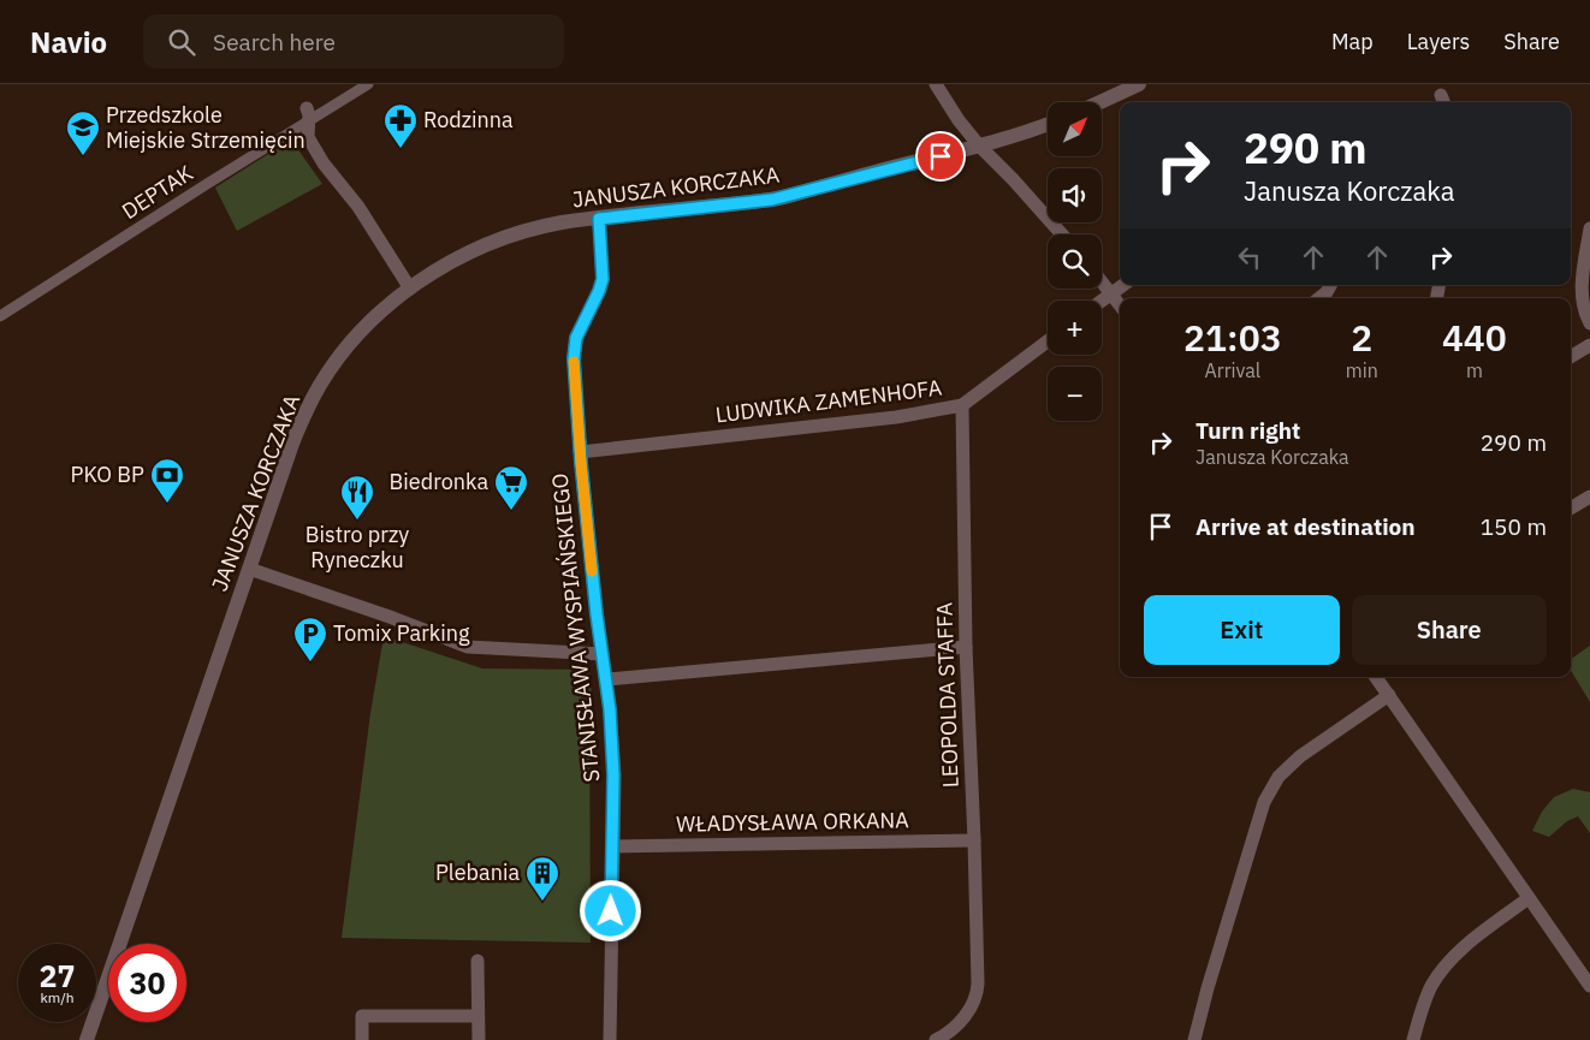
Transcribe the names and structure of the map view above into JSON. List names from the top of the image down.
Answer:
{
  "streets": {
    "street": [
      "JANUSZA KORCZAKA",
      "DEPTAK",
      "LUDWIKA ZAMENHOFA",
      "STANISŁAWA WYSPIAŃSKIEGO",
      "LEOPOLDA STAFFA",
      "WŁADYSŁAWA ORKANA"
    ]
  },
  "crossings": [
    ["JANUSZA KORCZAKA", "STANISŁAWA WYSPIAŃSKIEGO"],
    ["LUDWIKA ZAMENHOFA", "STANISŁAWA WYSPIAŃSKIEGO"],
    ["LUDWIKA ZAMENHOFA", "LEOPOLDA STAFFA"],
    ["STANISŁAWA WYSPIAŃSKIEGO", "WŁADYSŁAWA ORKANA"],
    ["LEOPOLDA STAFFA", "WŁADYSŁAWA ORKANA"]
  ],
  "places": {
    "pharmacy": ["Rodzinna"],
    "school or university": ["Przedszkole Miejskie Strzemięcin"],
    "bank": ["PKO BP"],
    "supermarket": ["Biedronka"],
    "restaurant": ["Bistro przy Ryneczku"],
    "parking": ["Tomix Parking"],
    "building": ["Plebania"]
  },
  "north": "top right",
  "page": {
    "header": "Navio",
    "search": "Search here",
    "nav": ["Map", "Layers", "Share"],
    "map_buttons": ["+", "−"],
    "turn": ["290 m", "Janusza Korczaka"],
    "eta": [
      "21:03",
      "Arrival",
      "2",
      "min",
      "440",
      "m"
    ],
    "list": [
      {
        "name": "Turn right",
        "note": "Janusza Korczaka",
        "value": "290 m"
      },
      {
        "name": "Arrive at destination",
        "value": "150 m"
      }
    ],
    "buttons": ["Exit", "Share"],
    "speed": "27 km/h",
    "limit": "30"
  }
}
